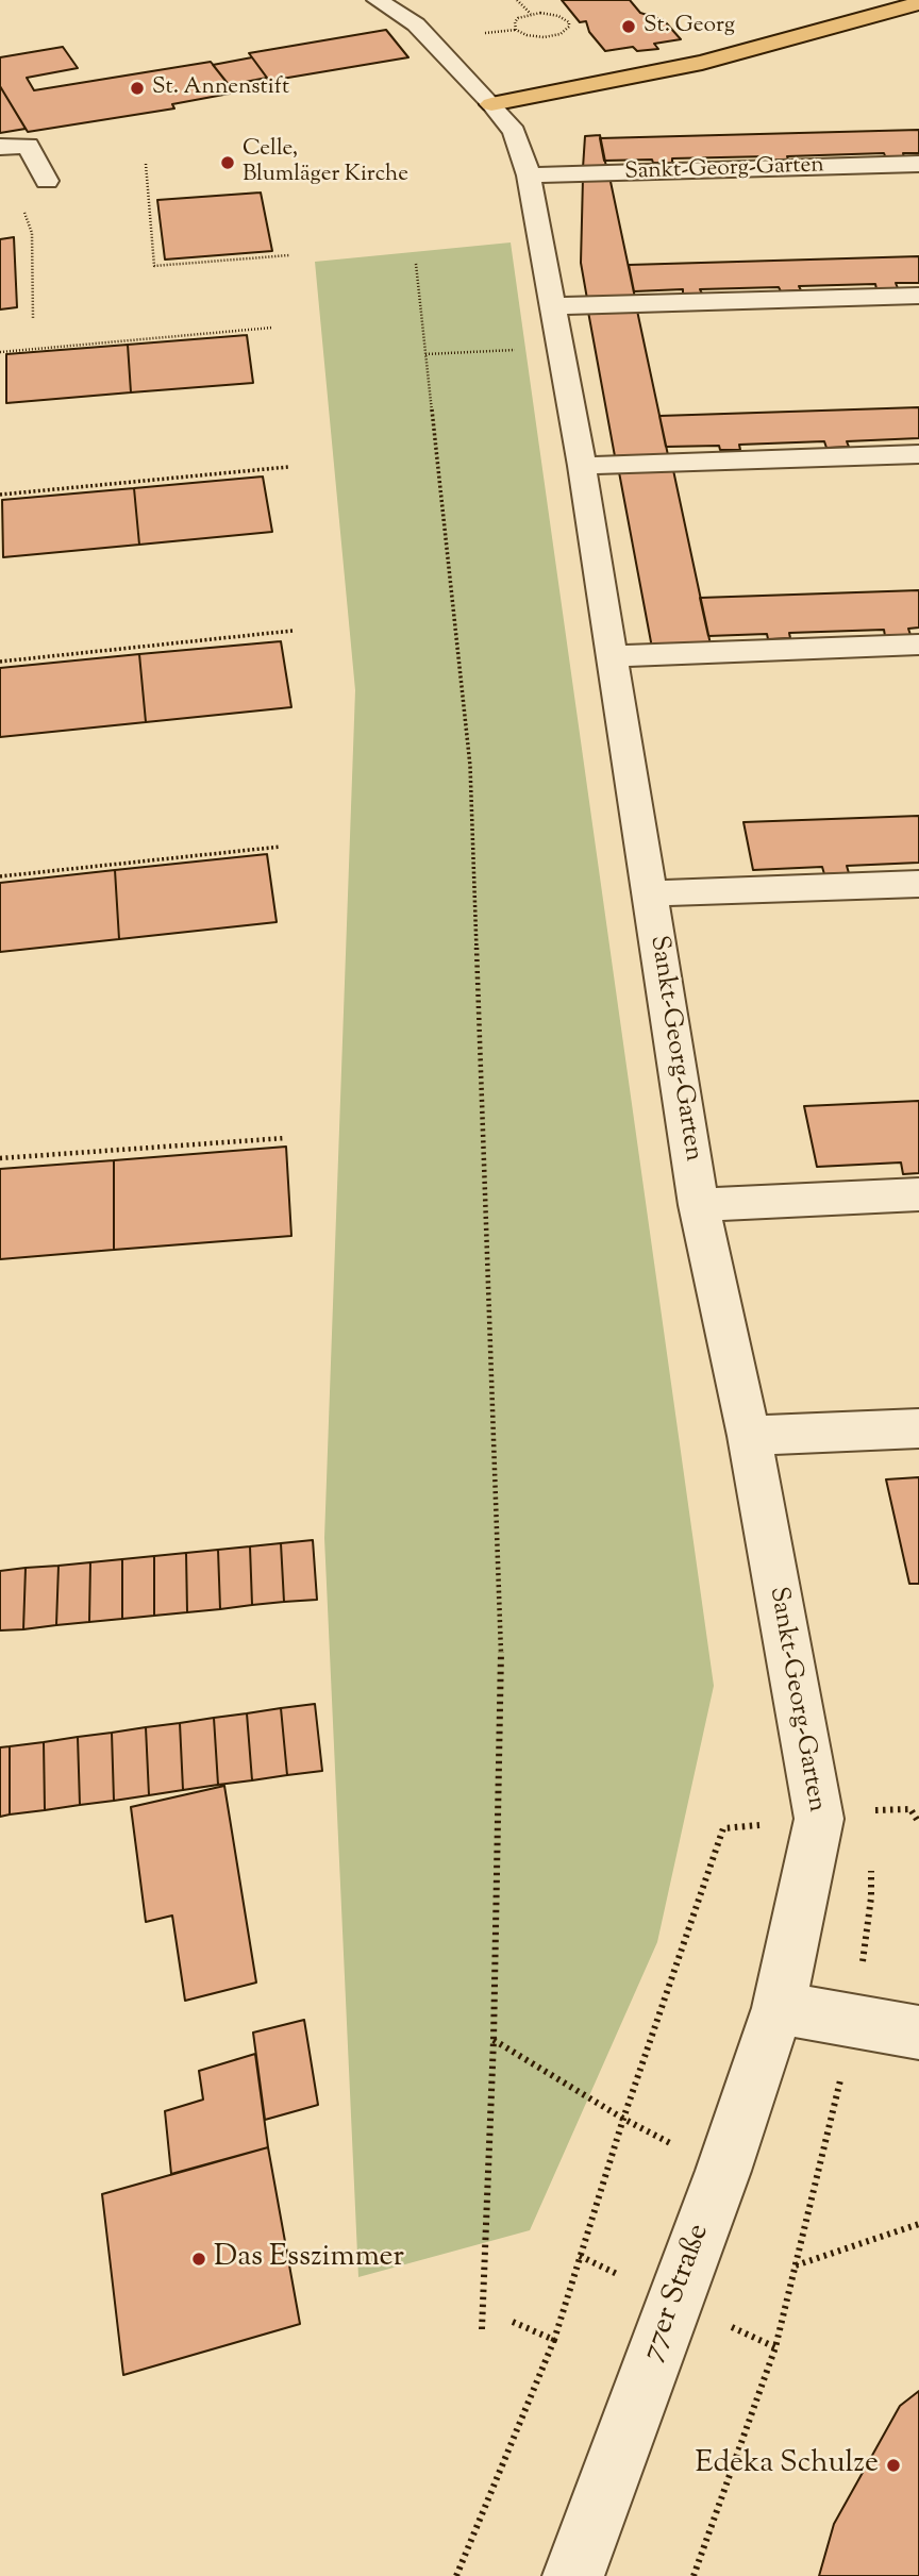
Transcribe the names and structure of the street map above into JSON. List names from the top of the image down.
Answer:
{
  "streets": {
    "street": ["Sankt-Georg-Garten", "77er Straße"]
  },
  "crossings": [
    ["Sankt-Georg-Garten", "77er Straße"]
  ],
  "places": [
    "St. Georg",
    "St. Annenstift",
    "Celle, Blumläger Kirche",
    "Das Esszimmer",
    "Edeka Schulze"
  ]
}
